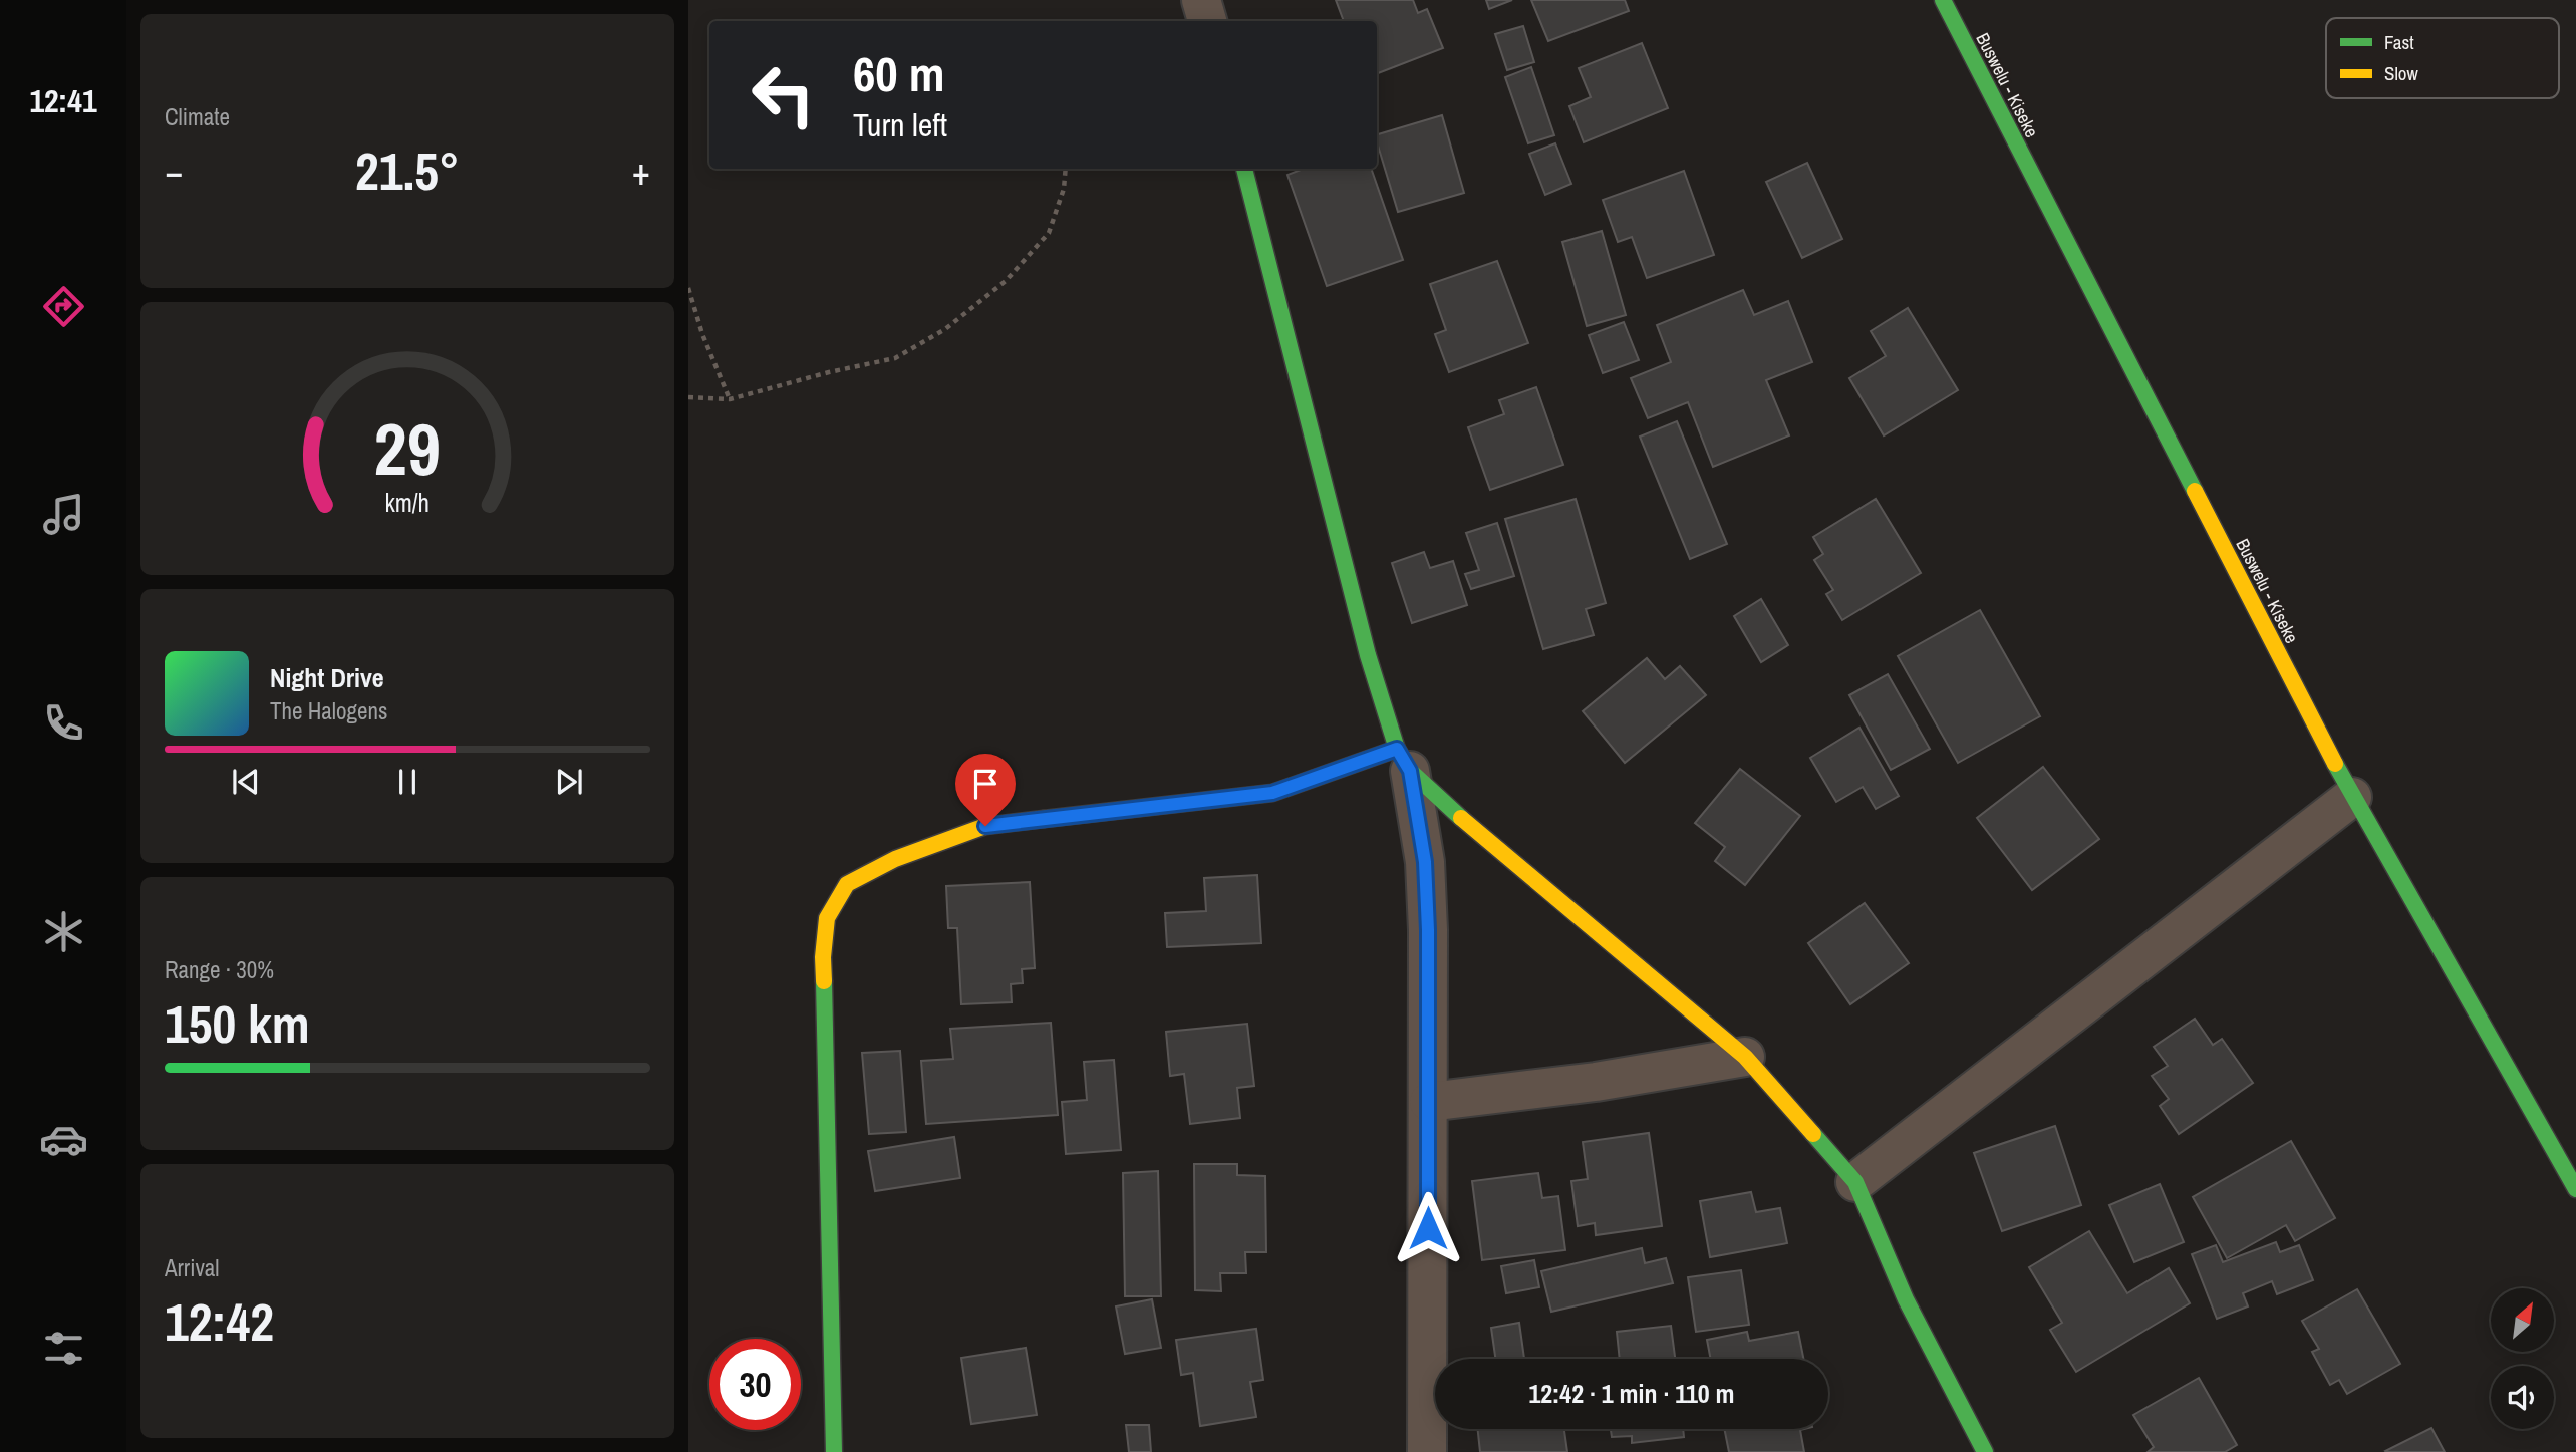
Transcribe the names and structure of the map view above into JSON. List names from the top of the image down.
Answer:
{
  "streets": {
    "street": ["Buswelu - Kiseke"]
  },
  "legend": ["Fast", "Slow"],
  "north": "top right",
  "page": {
    "tabs": "12:41",
    "tile": [
      "Climate",
      ["Range · 30%", "150 km"],
      ["Arrival", "12:42"]
    ],
    "turn": ["60 m", "Turn left"],
    "heat": ["−", "21.5°", "+"],
    "song": ["Night Drive", "The Halogens"],
    "limit": "30",
    "trip": "12:42 · 1 min · 110 m",
    "gauge": ["29", "km/h"]
  }
}
